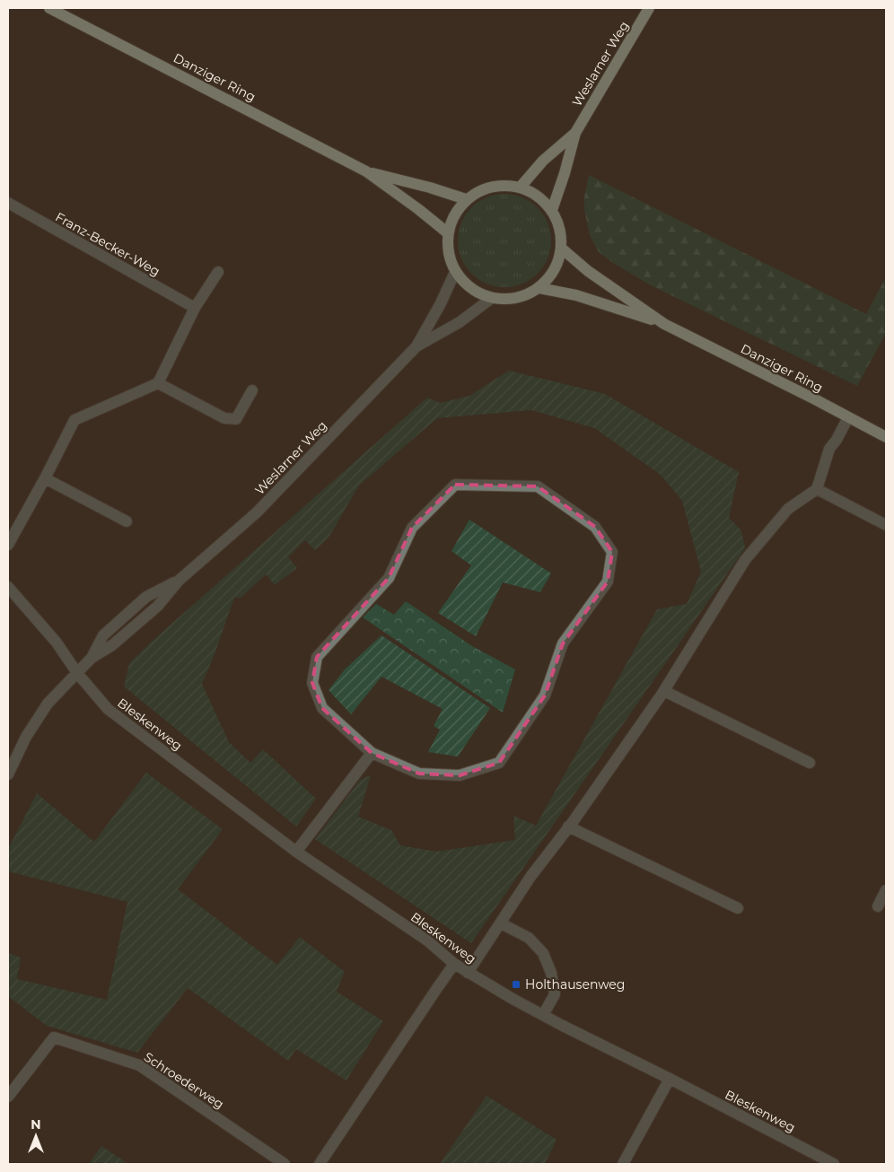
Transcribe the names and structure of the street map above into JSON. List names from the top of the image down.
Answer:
{
  "streets": {
    "main road": ["Weslarner Weg", "Danziger Ring"],
    "street": ["Franz-Becker-Weg", "Bleskenweg", "Schroederweg"]
  },
  "crossings": [
    ["Weslarner Weg", "Danziger Ring"],
    ["Weslarner Weg", "Bleskenweg"]
  ],
  "places": {
    "transit": ["Holthausenweg"]
  },
  "north": "top"
}
